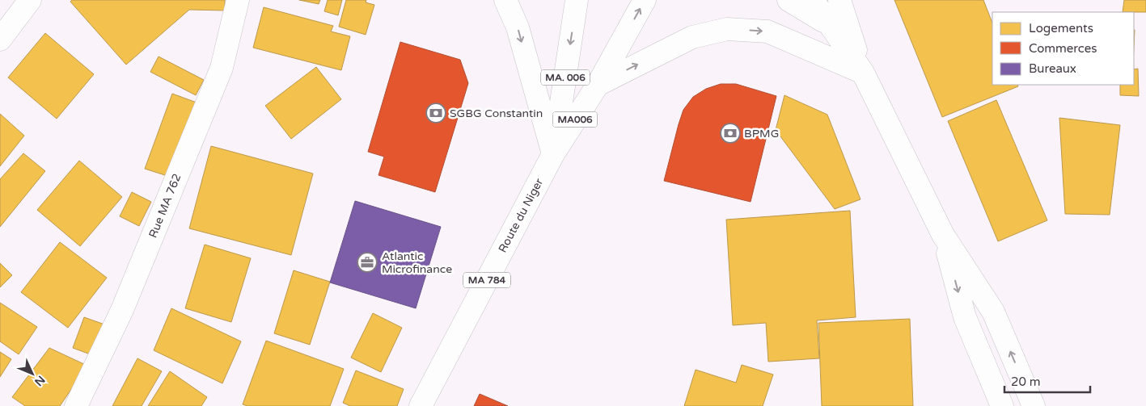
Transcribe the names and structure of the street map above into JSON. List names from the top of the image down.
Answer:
{
  "streets": {
    "main road": [
      "MA. 006",
      "MA006",
      "Rue MA 762",
      "Route du Niger",
      "MA 784"
    ]
  },
  "places": {
    "bank": ["SGBG Constantin", "BPMG"],
    "office": ["Atlantic Microfinance"]
  },
  "legend": ["Logements", "Commerces", "Bureaux"],
  "scale_bar": "20 m",
  "north": "bottom right"
}
